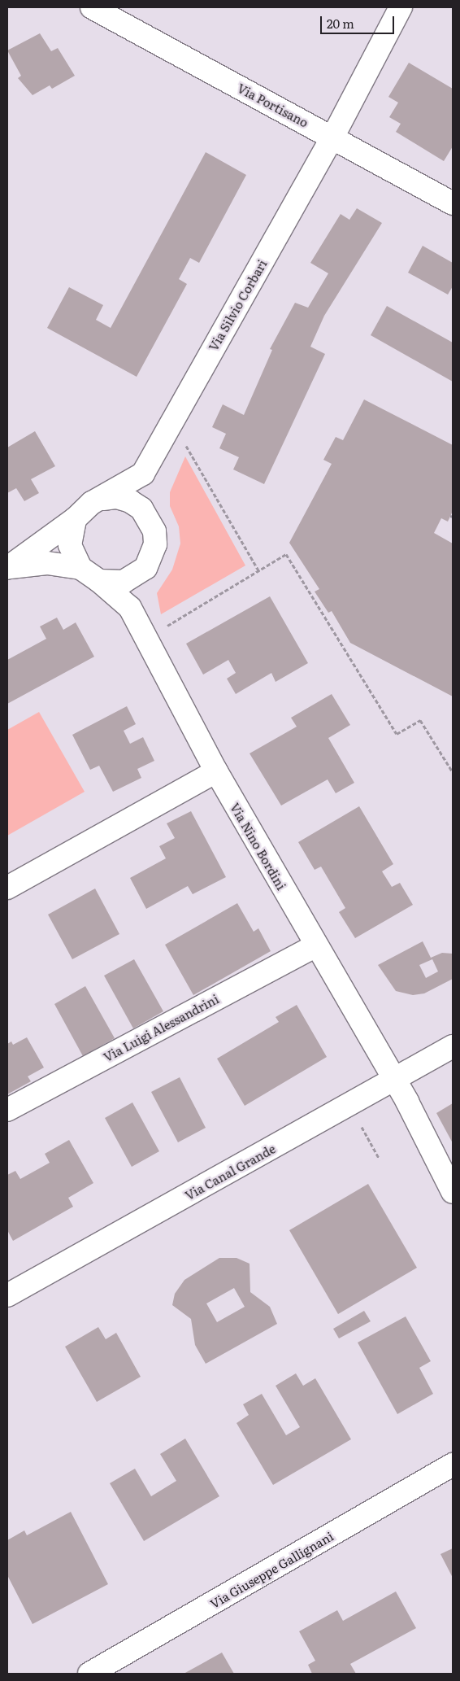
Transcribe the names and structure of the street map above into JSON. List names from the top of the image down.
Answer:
{
  "streets": {
    "street": [
      "Via Portisano",
      "Via Silvio Corbari",
      "Via Nino Bordini",
      "Via Luigi Alessandrini",
      "Via Canal Grande",
      "Via Giuseppe Gallignani"
    ]
  },
  "crossings": [
    ["Via Portisano", "Via Silvio Corbari"],
    ["Via Silvio Corbari", "Via Nino Bordini"],
    ["Via Nino Bordini", "Via Luigi Alessandrini"],
    ["Via Nino Bordini", "Via Canal Grande"]
  ],
  "scale_bar": "20 m"
}
